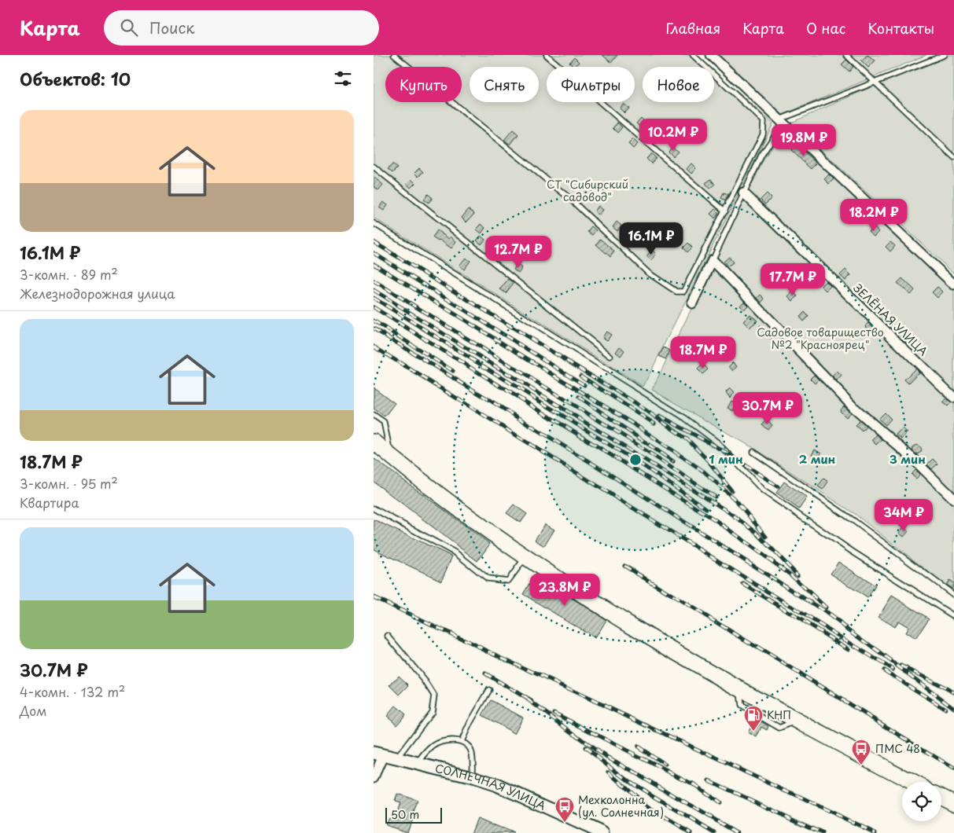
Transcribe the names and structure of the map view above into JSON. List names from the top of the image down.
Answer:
{
  "streets": {
    "street": ["ЗЕЛЁНАЯ УЛИЦА", "СОЛНЕЧНАЯ УЛИЦА"]
  },
  "parks": ["СТ \"Сибирский садовод\"", "Садовое товарищество №2 \"Красноярец\""],
  "places": {
    "fuel station": ["КНП"],
    "bus stop": ["ПМС 48", "Мехколонна (ул. Солнечная)"]
  },
  "scale_bar": "50 m",
  "page": {
    "header": "Карта",
    "search": "Поиск",
    "nav": [
      "Главная",
      "Карта",
      "О нас",
      "Контакты"
    ],
    "heading": "Объектов: 10",
    "chip": [
      "Купить",
      "Снять",
      "Фильтры",
      "Новое"
    ],
    "list": [
      {
        "name": "16.1M ₽",
        "note": "3-комн. · 89 m² · Железнодорожная улица"
      },
      {
        "name": "18.7M ₽",
        "note": "3-комн. · 95 m² · Квартира"
      },
      {
        "name": "30.7M ₽",
        "note": "4-комн. · 132 m² · Дом"
      }
    ],
    "price": [
      "10.2M ₽",
      "19.8M ₽",
      "18.2M ₽",
      "16.1M ₽",
      "12.7M ₽",
      "17.7M ₽",
      "18.7M ₽",
      "30.7M ₽",
      "34M ₽",
      "23.8M ₽"
    ],
    "scale": "50 m"
  },
  "rings": ["1 мин", "2 мин", "3 мин"]
}
